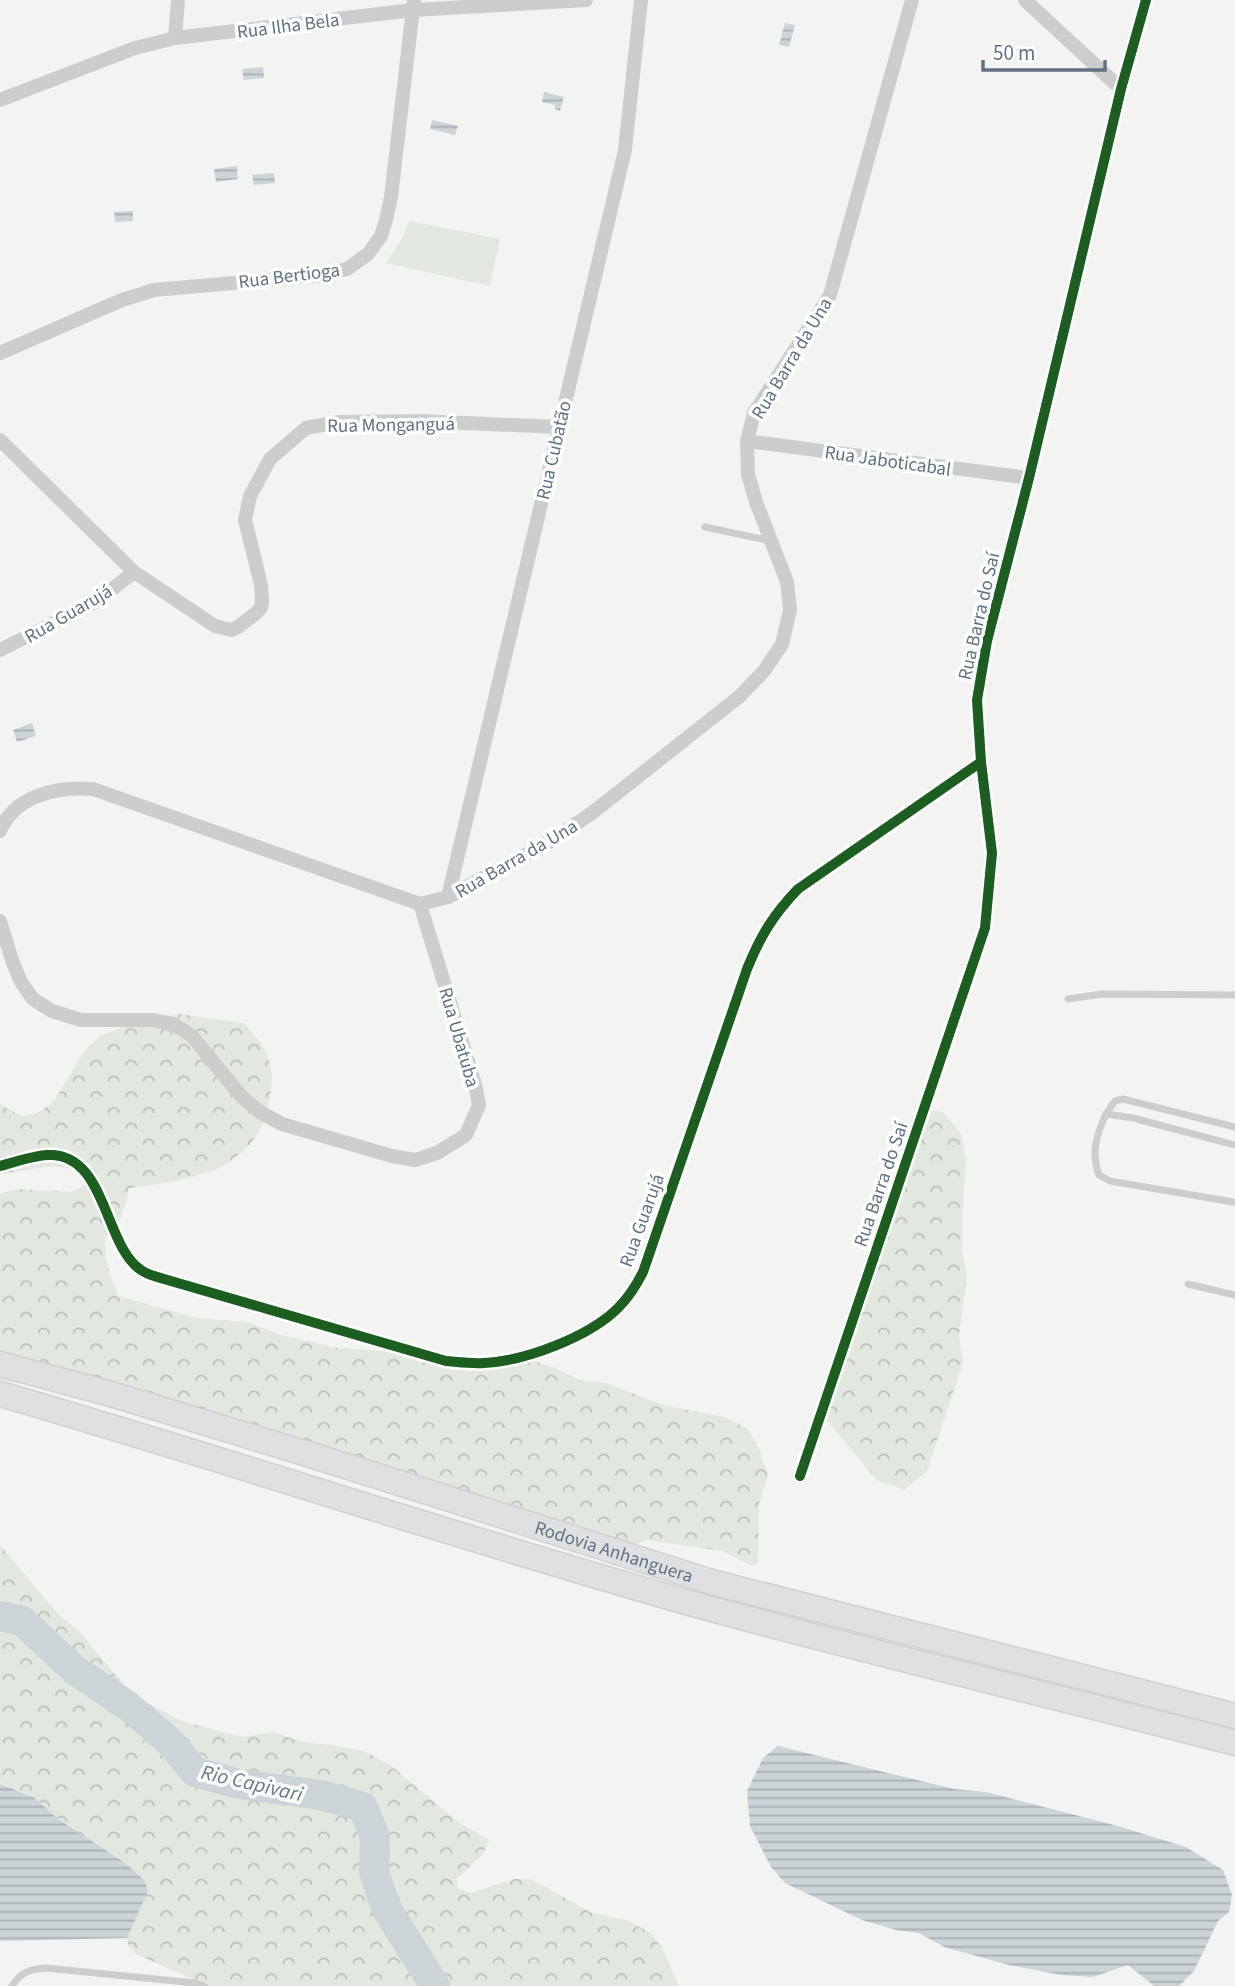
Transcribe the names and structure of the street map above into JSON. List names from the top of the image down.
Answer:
{
  "streets": {
    "highway": ["Rodovia Anhanguera"],
    "street": [
      "Rua Ilha Bela",
      "Rua Bertioga",
      "Rua Barra da Una",
      "Rua Monganguá",
      "Rua Cubatão",
      "Rua Jaboticabal",
      "Rua Guarujá",
      "Rua Barra do Saí",
      "Rua Ubatuba"
    ]
  },
  "crossings": [
    ["Rua Ilha Bela", "Rua Bertioga"],
    ["Rua Barra da Una", "Rua Cubatão"],
    ["Rua Barra da Una", "Rua Jaboticabal"],
    ["Rua Barra da Una", "Rua Ubatuba"],
    ["Rua Monganguá", "Rua Cubatão"],
    ["Rua Monganguá", "Rua Guarujá"],
    ["Rua Jaboticabal", "Rua Barra do Saí"],
    ["Rua Guarujá", "Rua Barra do Saí"]
  ],
  "water": ["Rio Capivari"],
  "scale_bar": "50 m"
}
